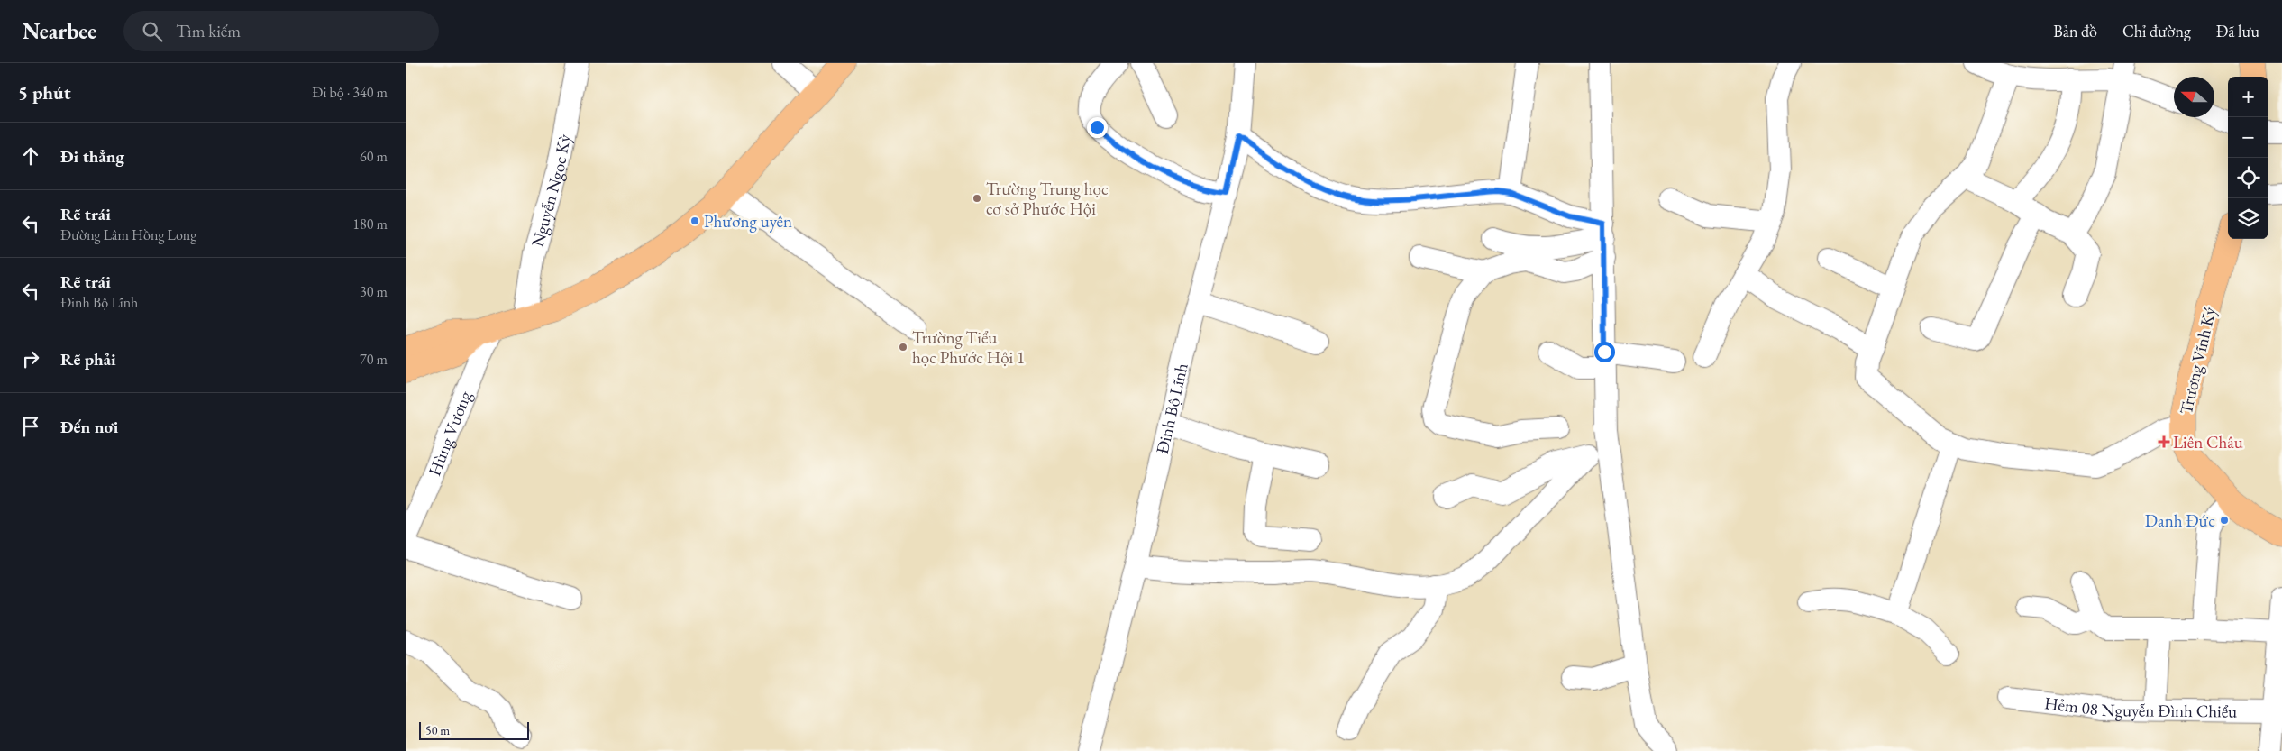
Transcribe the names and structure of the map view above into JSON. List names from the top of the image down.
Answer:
{
  "streets": {
    "main road": ["Trương Vĩnh Ký"],
    "street": [
      "Nguyễn Ngọc Kỳ",
      "Đinh Bộ Lĩnh",
      "Hùng Vương",
      "Hẻm 08 Nguyễn Đình Chiểu"
    ]
  },
  "places": {
    "other": [
      "Trường Trung học cơ sở Phước Hội",
      "Phương uyên",
      "Trường Tiểu học Phước Hội 1",
      "Danh Đức"
    ],
    "health": ["Liên Châu"]
  },
  "scale_bar": "50 m",
  "north": "left",
  "page": {
    "header": "Nearbee",
    "search": "Tìm kiếm",
    "nav": ["Bản đồ", "Chỉ đường", "Đã lưu"],
    "heading": ["5 phút", "Đi bộ · 340 m"],
    "map_buttons": ["+", "−"],
    "list": [
      ["Đi thẳng", "60 m"],
      ["Rẽ trái", "Đường Lâm Hồng Long", "180 m"],
      ["Rẽ trái", "Đinh Bộ Lĩnh", "30 m"],
      ["Rẽ phải", "70 m"],
      "Đến nơi"
    ],
    "scale": "50 m"
  }
}
